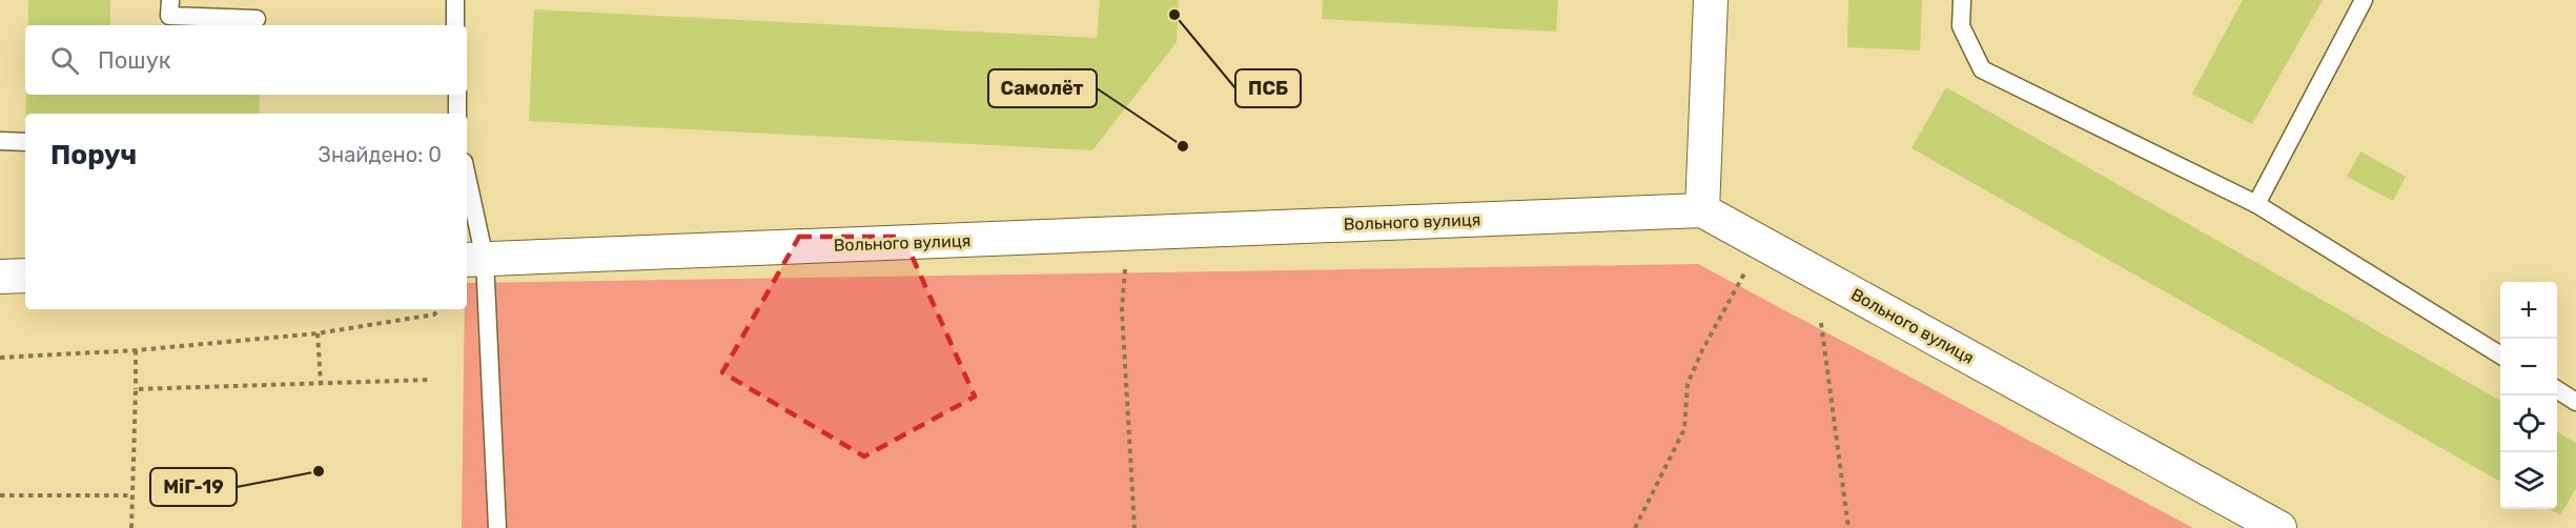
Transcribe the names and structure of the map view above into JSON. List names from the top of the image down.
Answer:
{
  "streets": {
    "street": ["Вольного вулиця"]
  },
  "places": ["ПСБ", "Самолёт", "МіГ-19"],
  "page": {
    "search": "Пошук",
    "heading": ["Поруч", "Знайдено: 0"],
    "map_buttons": ["+", "−"]
  }
}
